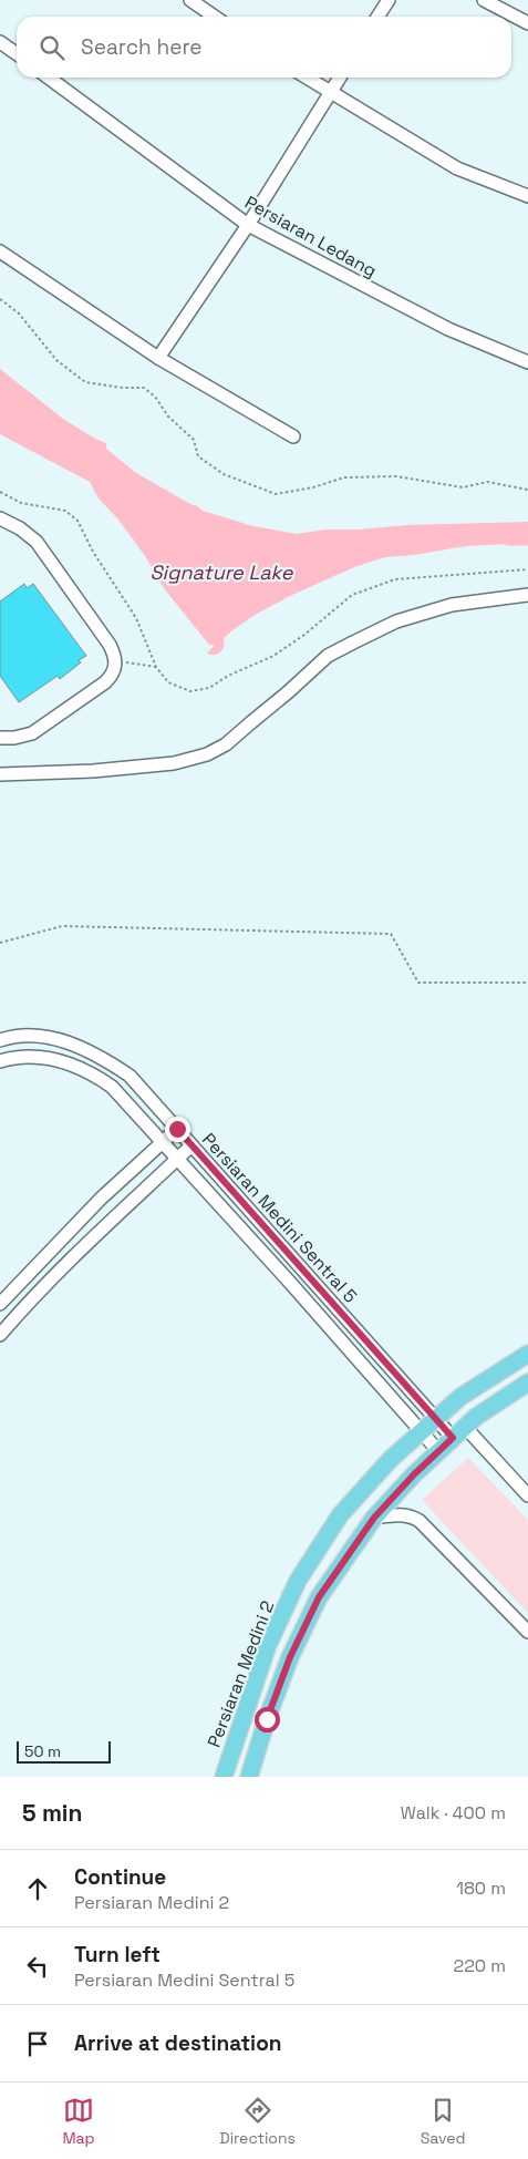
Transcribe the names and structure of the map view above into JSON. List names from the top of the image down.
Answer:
{
  "streets": {
    "main road": ["Persiaran Medini 2"],
    "street": ["Persiaran Ledang", "Persiaran Medini Sentral 5"]
  },
  "crossings": [
    ["Persiaran Medini Sentral 5", "Persiaran Medini 2"]
  ],
  "water": ["Signature Lake"],
  "scale_bar": "50 m",
  "page": {
    "search": "Search here",
    "scale": "50 m",
    "heading": ["5 min", "Walk · 400 m"],
    "list": [
      ["Continue", "Persiaran Medini 2", "180 m"],
      ["Turn left", "Persiaran Medini Sentral 5", "220 m"],
      "Arrive at destination"
    ],
    "nav": ["Map", "Directions", "Saved"]
  }
}
